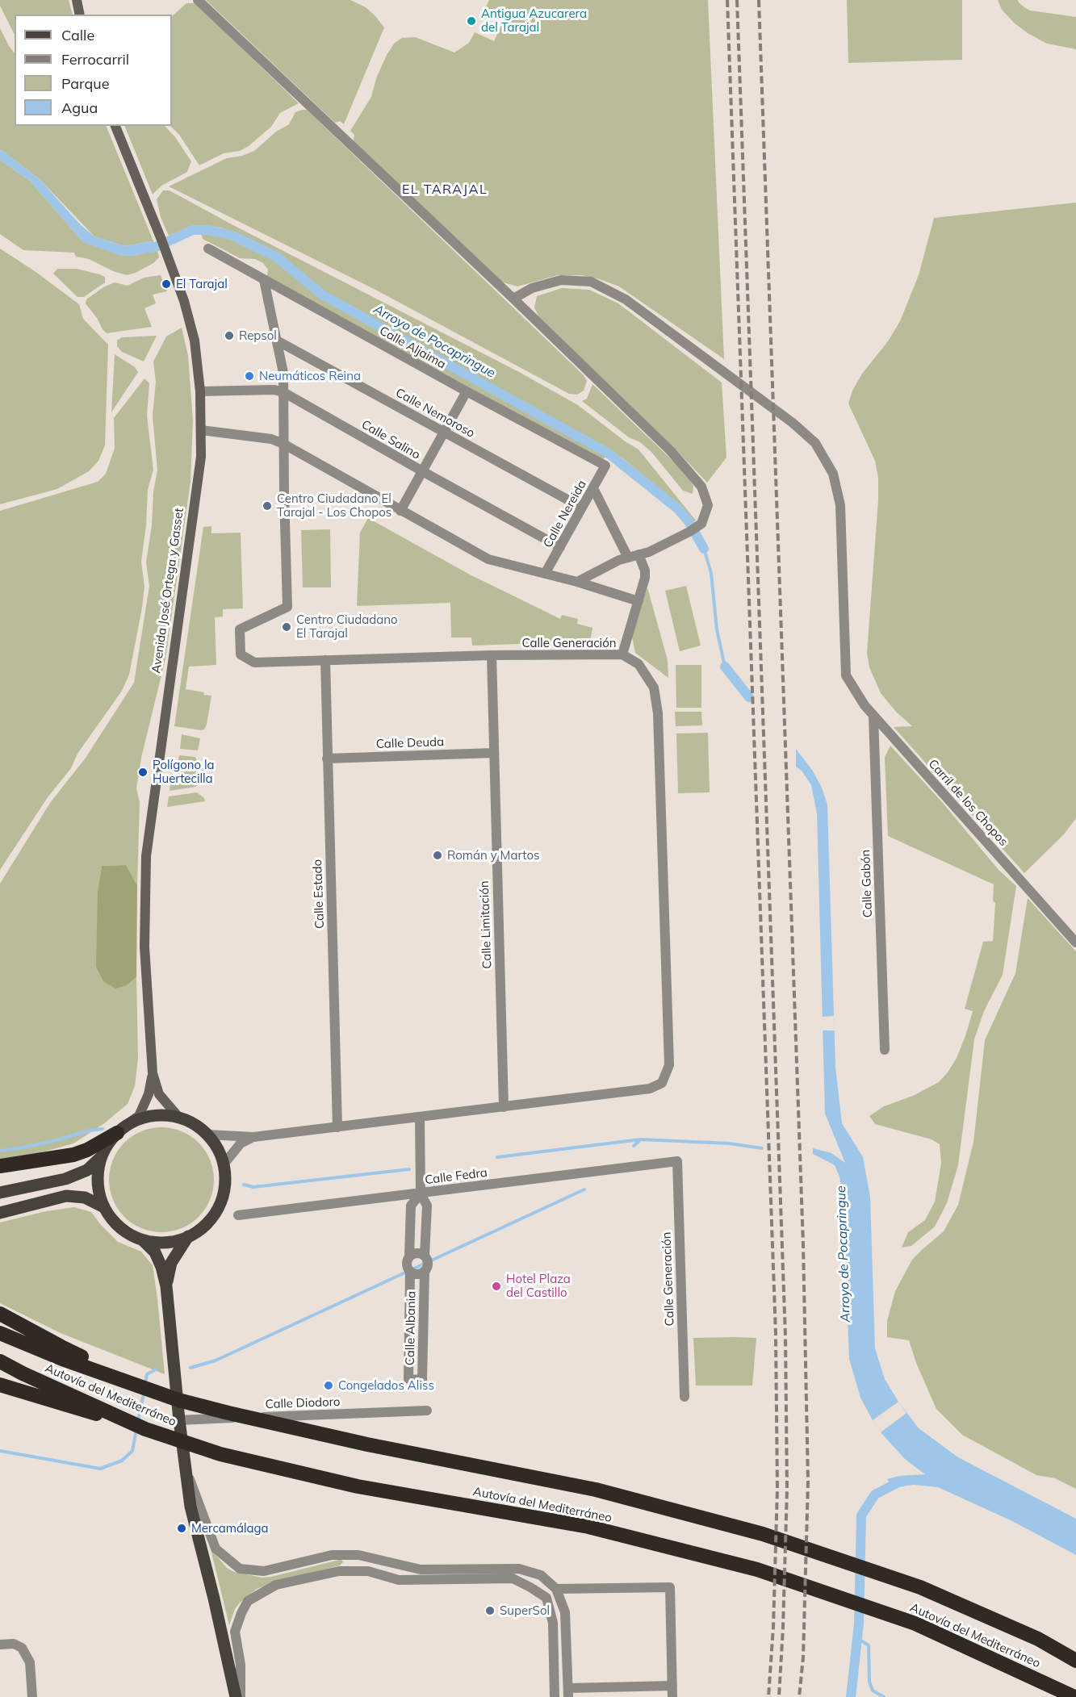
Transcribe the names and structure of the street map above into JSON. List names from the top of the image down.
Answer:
{
  "streets": {
    "highway": ["Autovía del Mediterráneo"],
    "main road": ["Avenida José Ortega y Gasset"],
    "street": [
      "Calle Aljaima",
      "Calle Nemoroso",
      "Calle Salino",
      "Calle Nereida",
      "Calle Generación",
      "Calle Deuda",
      "Carril de los Chopos",
      "Calle Gabón",
      "Calle Estado",
      "Calle Limitación",
      "Calle Fedra",
      "Calle Albania",
      "Calle Diodoro"
    ]
  },
  "crossings": [
    ["Calle Aljaima", "Calle Nereida"],
    ["Calle Nemoroso", "Calle Nereida"],
    ["Calle Salino", "Calle Nereida"],
    ["Calle Salino", "Avenida José Ortega y Gasset"],
    ["Calle Generación", "Calle Estado"],
    ["Calle Generación", "Calle Limitación"],
    ["Calle Generación", "Calle Fedra"],
    ["Calle Deuda", "Calle Estado"],
    ["Calle Deuda", "Calle Limitación"],
    ["Carril de los Chopos", "Calle Gabón"]
  ],
  "districts": ["EL TARAJAL"],
  "water": ["Arroyo de Pocapringue"],
  "places": [
    "Antigua Azucarera del Tarajal",
    "El Tarajal",
    "Repsol",
    "Neumáticos Reina",
    "Centro Ciudadano El Tarajal - Los Chopos",
    "Centro Ciudadano El Tarajal",
    "Polígono la Huertecilla",
    "Román y Martos",
    "Hotel Plaza del Castillo",
    "Congelados Aliss",
    "Mercamálaga",
    "SuperSol"
  ],
  "legend": [
    "Calle",
    "Ferrocarril",
    "Parque",
    "Agua"
  ]
}
